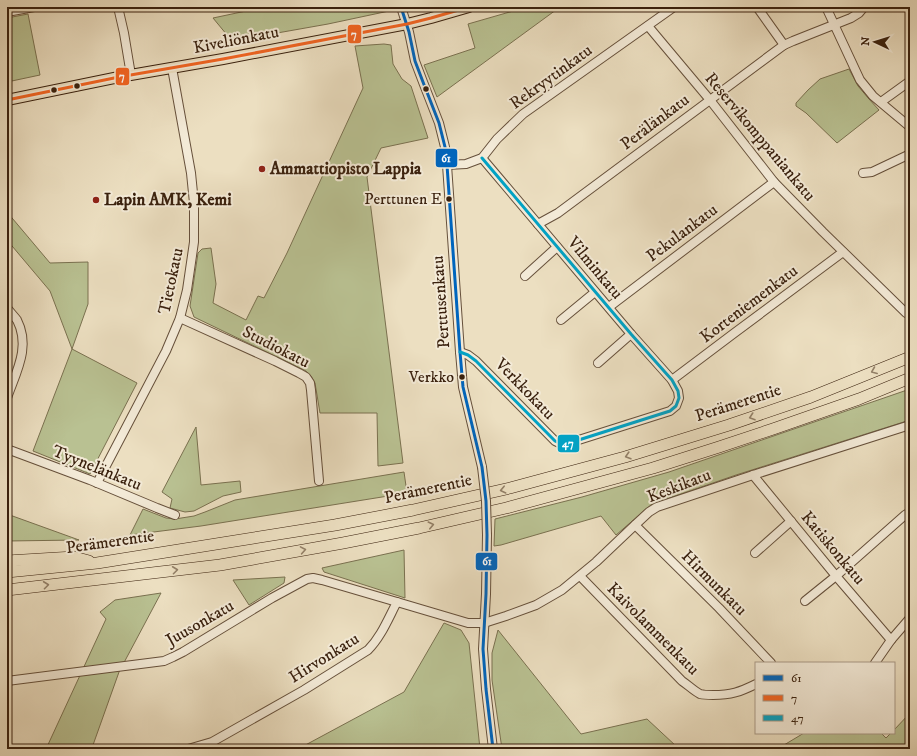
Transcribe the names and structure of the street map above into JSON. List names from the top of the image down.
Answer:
{
  "streets": {
    "highway": ["Perämerentie"],
    "main road": ["Kiveliönkatu"],
    "street": [
      "Rekryytinkatu",
      "Perälänkatu",
      "Reservikomppaniankatu",
      "Pekulankatu",
      "Vilminkatu",
      "Tietokatu",
      "Perttusenkatu",
      "Korteniemenkatu",
      "Studiokatu",
      "Verkkokatu",
      "Tyynelänkatu",
      "Keskikatu",
      "Katiskonkatu",
      "Hirmunkatu",
      "Juusonkatu",
      "Kaivolammenkatu",
      "Hirvonkatu"
    ]
  },
  "crossings": [
    ["Kiveliönkatu", "Tietokatu"],
    ["Kiveliönkatu", "Perttusenkatu"],
    ["Rekryytinkatu", "Reservikomppaniankatu"],
    ["Rekryytinkatu", "Vilminkatu"],
    ["Perälänkatu", "Reservikomppaniankatu"],
    ["Perälänkatu", "Vilminkatu"],
    ["Reservikomppaniankatu", "Pekulankatu"],
    ["Reservikomppaniankatu", "Korteniemenkatu"],
    ["Pekulankatu", "Vilminkatu"],
    ["Vilminkatu", "Korteniemenkatu"],
    ["Vilminkatu", "Verkkokatu"],
    ["Tietokatu", "Studiokatu"],
    ["Tietokatu", "Tyynelänkatu"],
    ["Perttusenkatu", "Verkkokatu"],
    ["Perttusenkatu", "Keskikatu"],
    ["Keskikatu", "Katiskonkatu"],
    ["Keskikatu", "Hirmunkatu"],
    ["Keskikatu", "Kaivolammenkatu"],
    ["Juusonkatu", "Hirvonkatu"]
  ],
  "places": [
    "Ammattiopisto Lappia",
    "Perttunen E",
    "Lapin AMK, Kemi",
    "Verkko"
  ],
  "lines": ["transit line 61", "transit line 7", "transit line 47"],
  "legend": ["61", "7", "47"],
  "north": "left"
}
